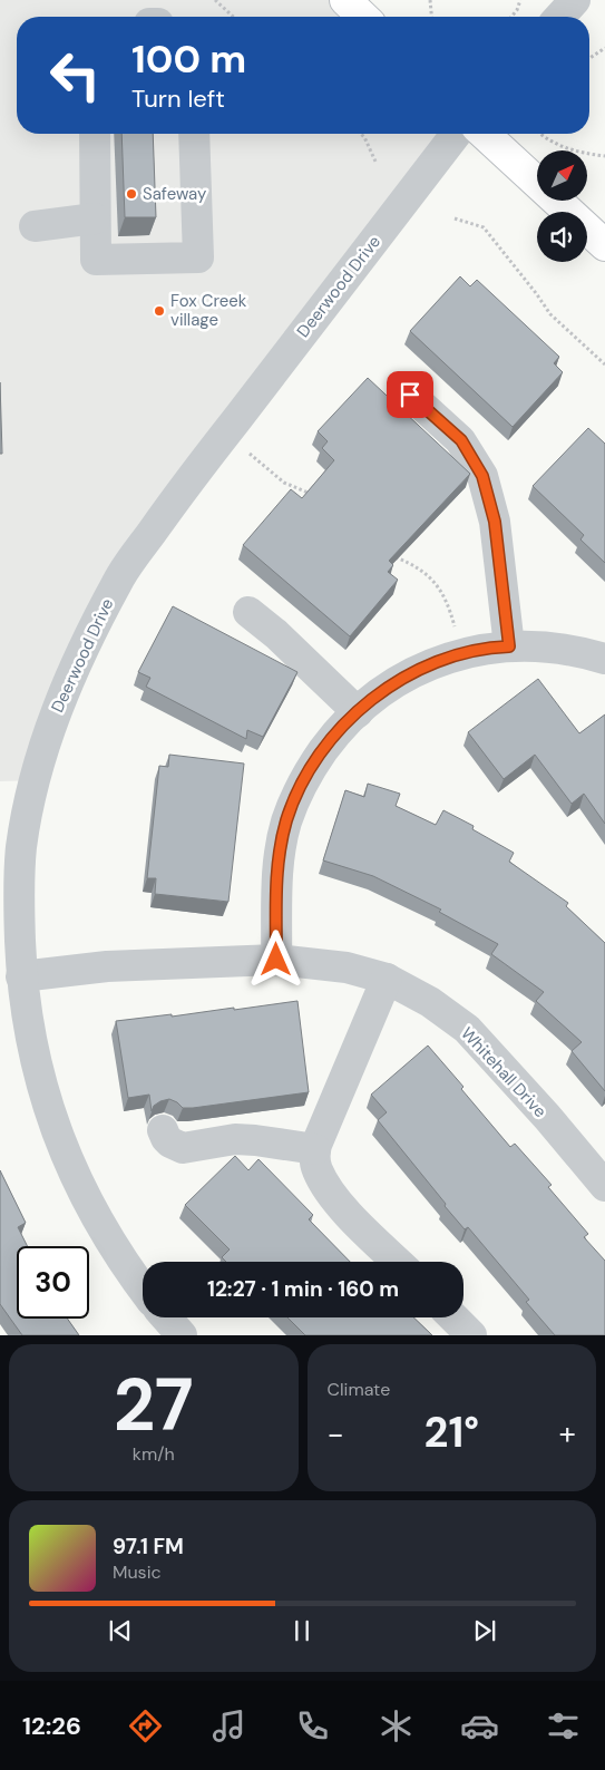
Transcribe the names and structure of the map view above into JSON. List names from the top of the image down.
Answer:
{
  "streets": {
    "street": ["Deerwood Drive", "Whitehall Drive"]
  },
  "crossings": [
    ["Deerwood Drive", "Whitehall Drive"]
  ],
  "places": ["Safeway", "Fox Creek village"],
  "north": "top right",
  "page": {
    "turn": ["100 m", "Turn left"],
    "limit": "30",
    "trip": "12:27 · 1 min · 160 m",
    "tile": [
      ["27", "km/h"],
      "Climate"
    ],
    "heat": ["−", "21°", "+"],
    "song": ["97.1 FM", "Music"],
    "tabs": "12:26"
  }
}
